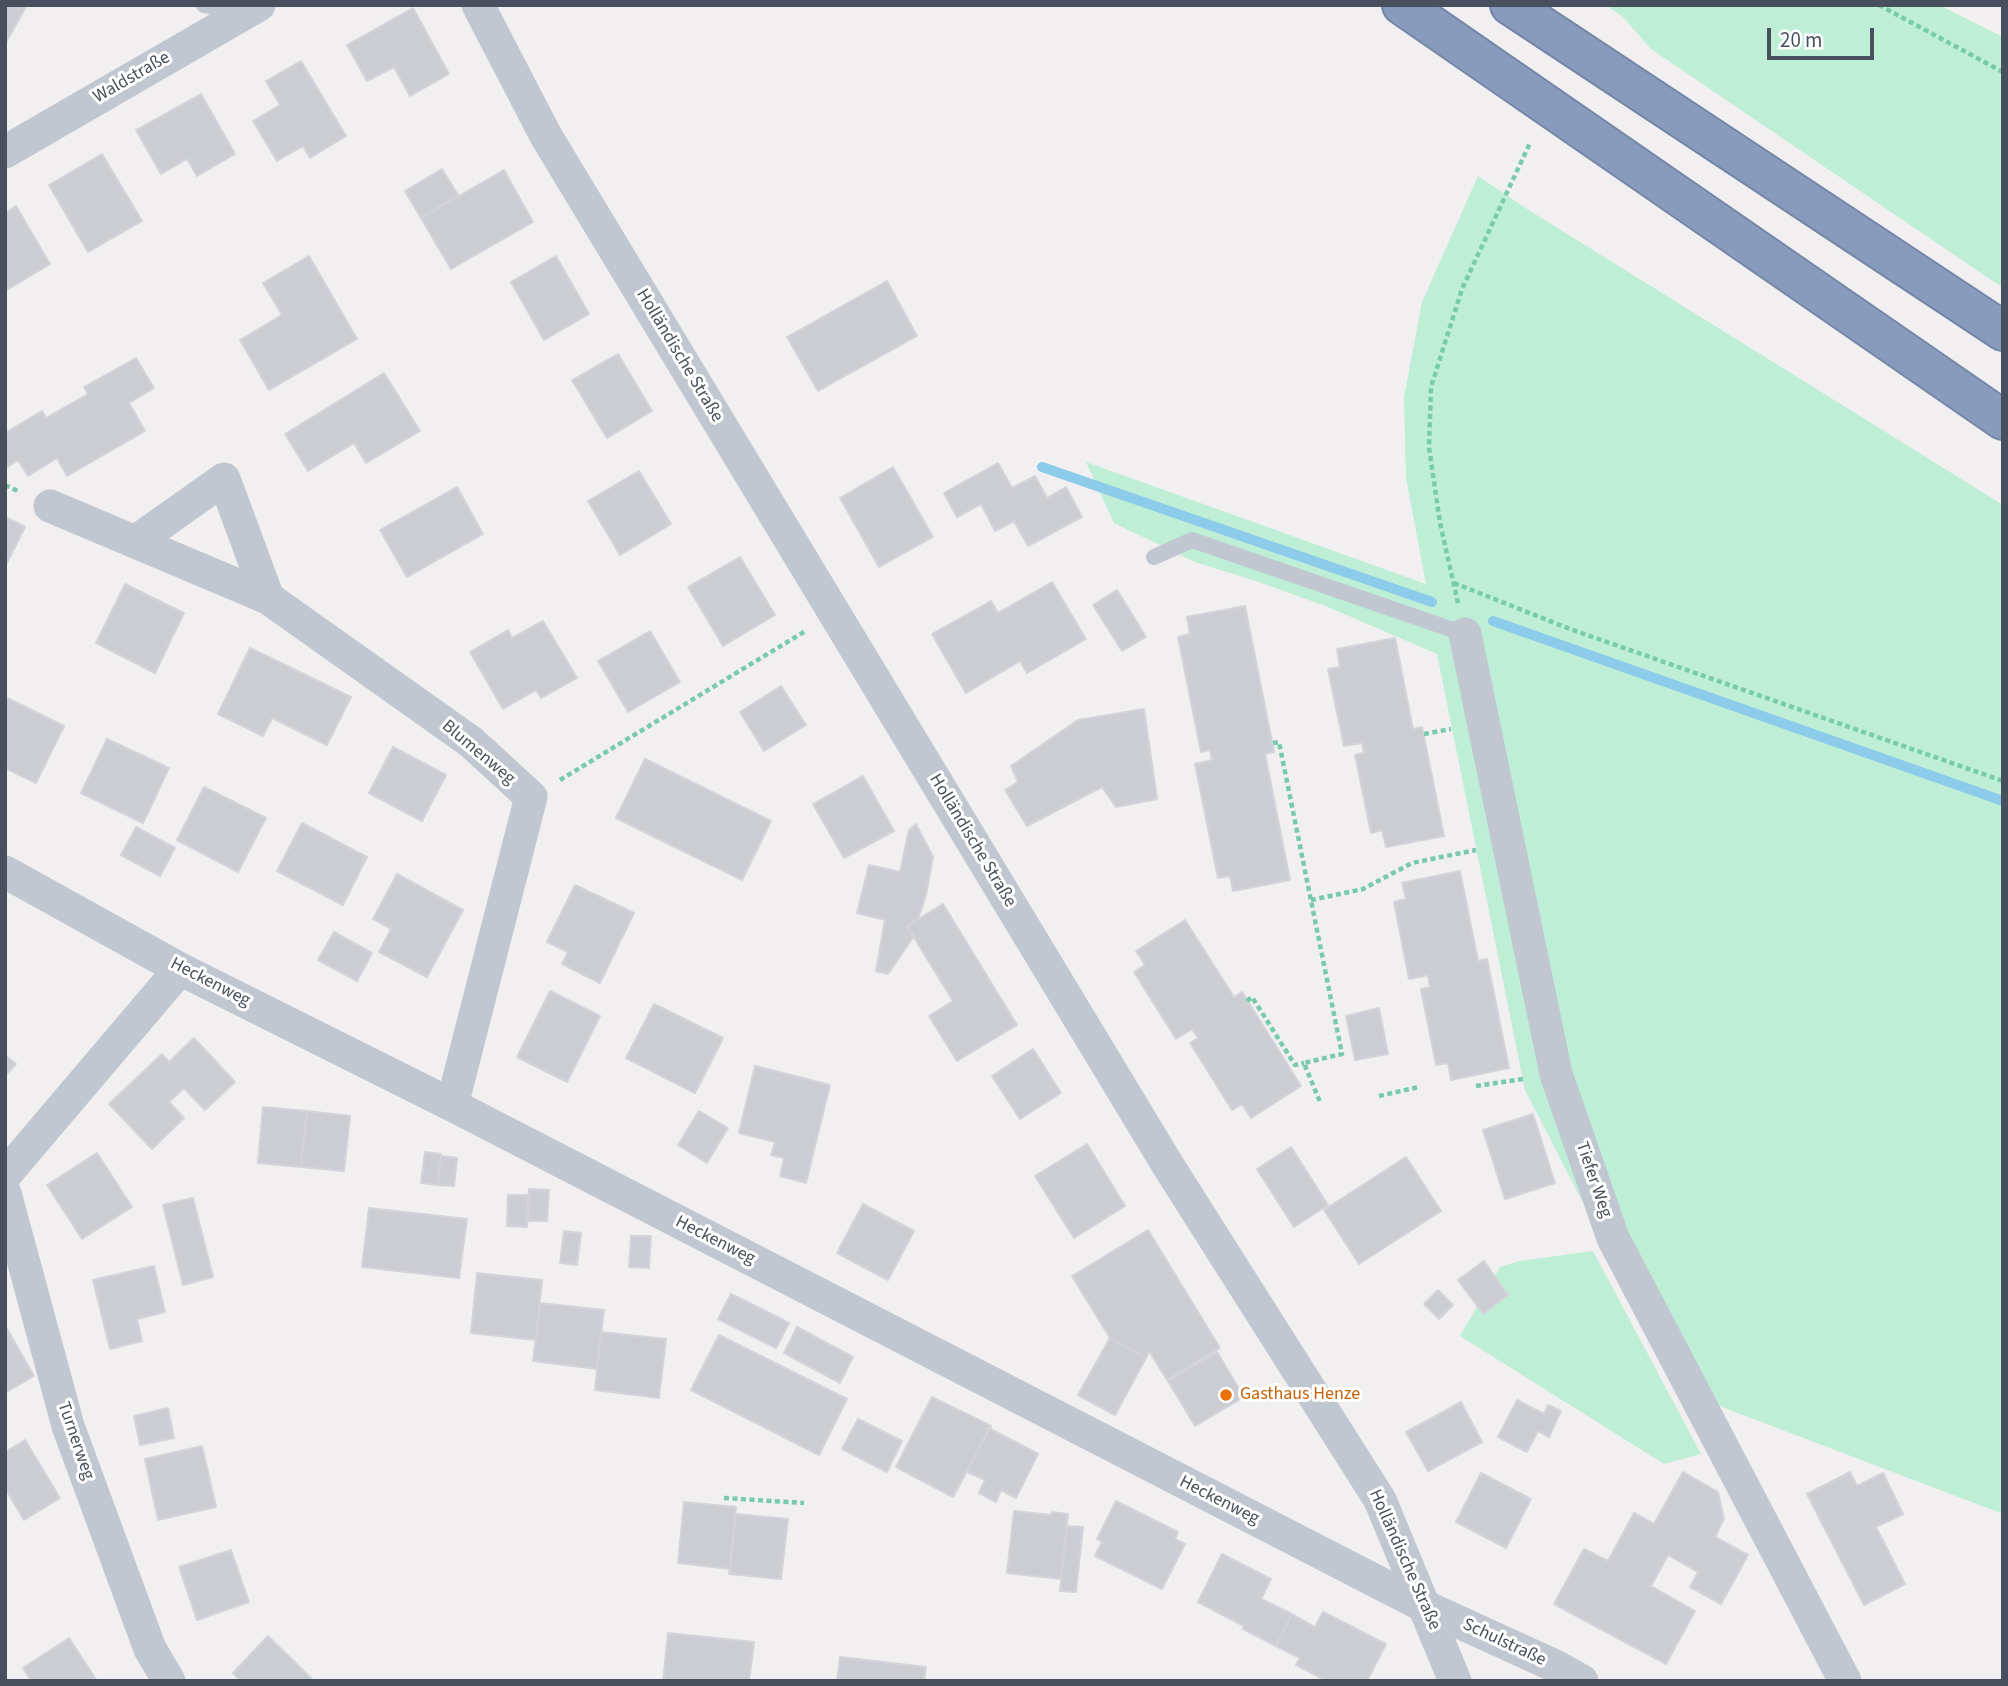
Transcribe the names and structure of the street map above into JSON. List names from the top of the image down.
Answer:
{
  "streets": {
    "street": [
      "Waldstraße",
      "Holländische Straße",
      "Blumenweg",
      "Heckenweg",
      "Tiefer Weg",
      "Turnerweg",
      "Schulstraße"
    ]
  },
  "crossings": [
    ["Holländische Straße", "Heckenweg"],
    ["Holländische Straße", "Schulstraße"],
    ["Blumenweg", "Heckenweg"],
    ["Heckenweg", "Schulstraße"]
  ],
  "places": ["Gasthaus Henze"],
  "scale_bar": "20 m"
}
